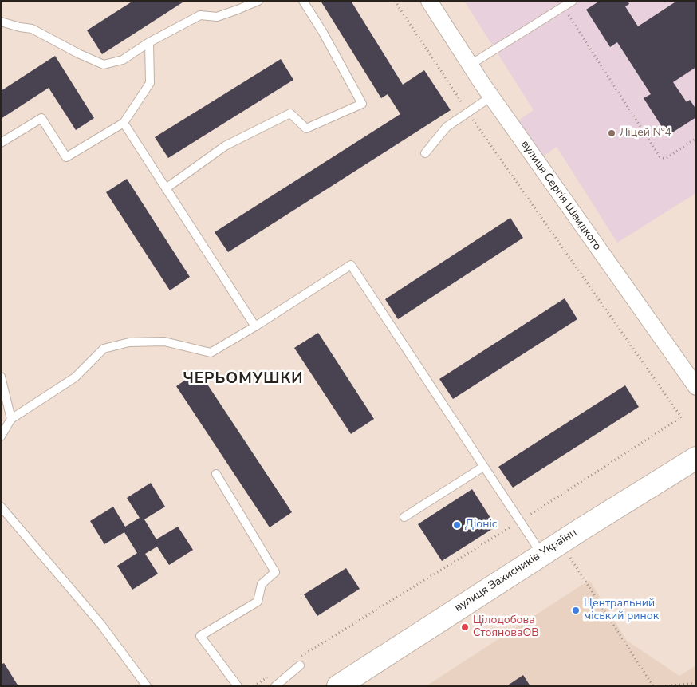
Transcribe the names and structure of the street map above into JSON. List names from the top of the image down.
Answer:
{
  "streets": {
    "main road": ["вулиця Захисників України"],
    "street": ["вулиця Сергія Швидкого"]
  },
  "districts": ["ЧЕРЬОМУШКИ"],
  "places": [
    "Ліцей №4",
    "Діоніс",
    "Центральний міський ринок",
    "Цілодобова СтояноваОВ"
  ]
}
